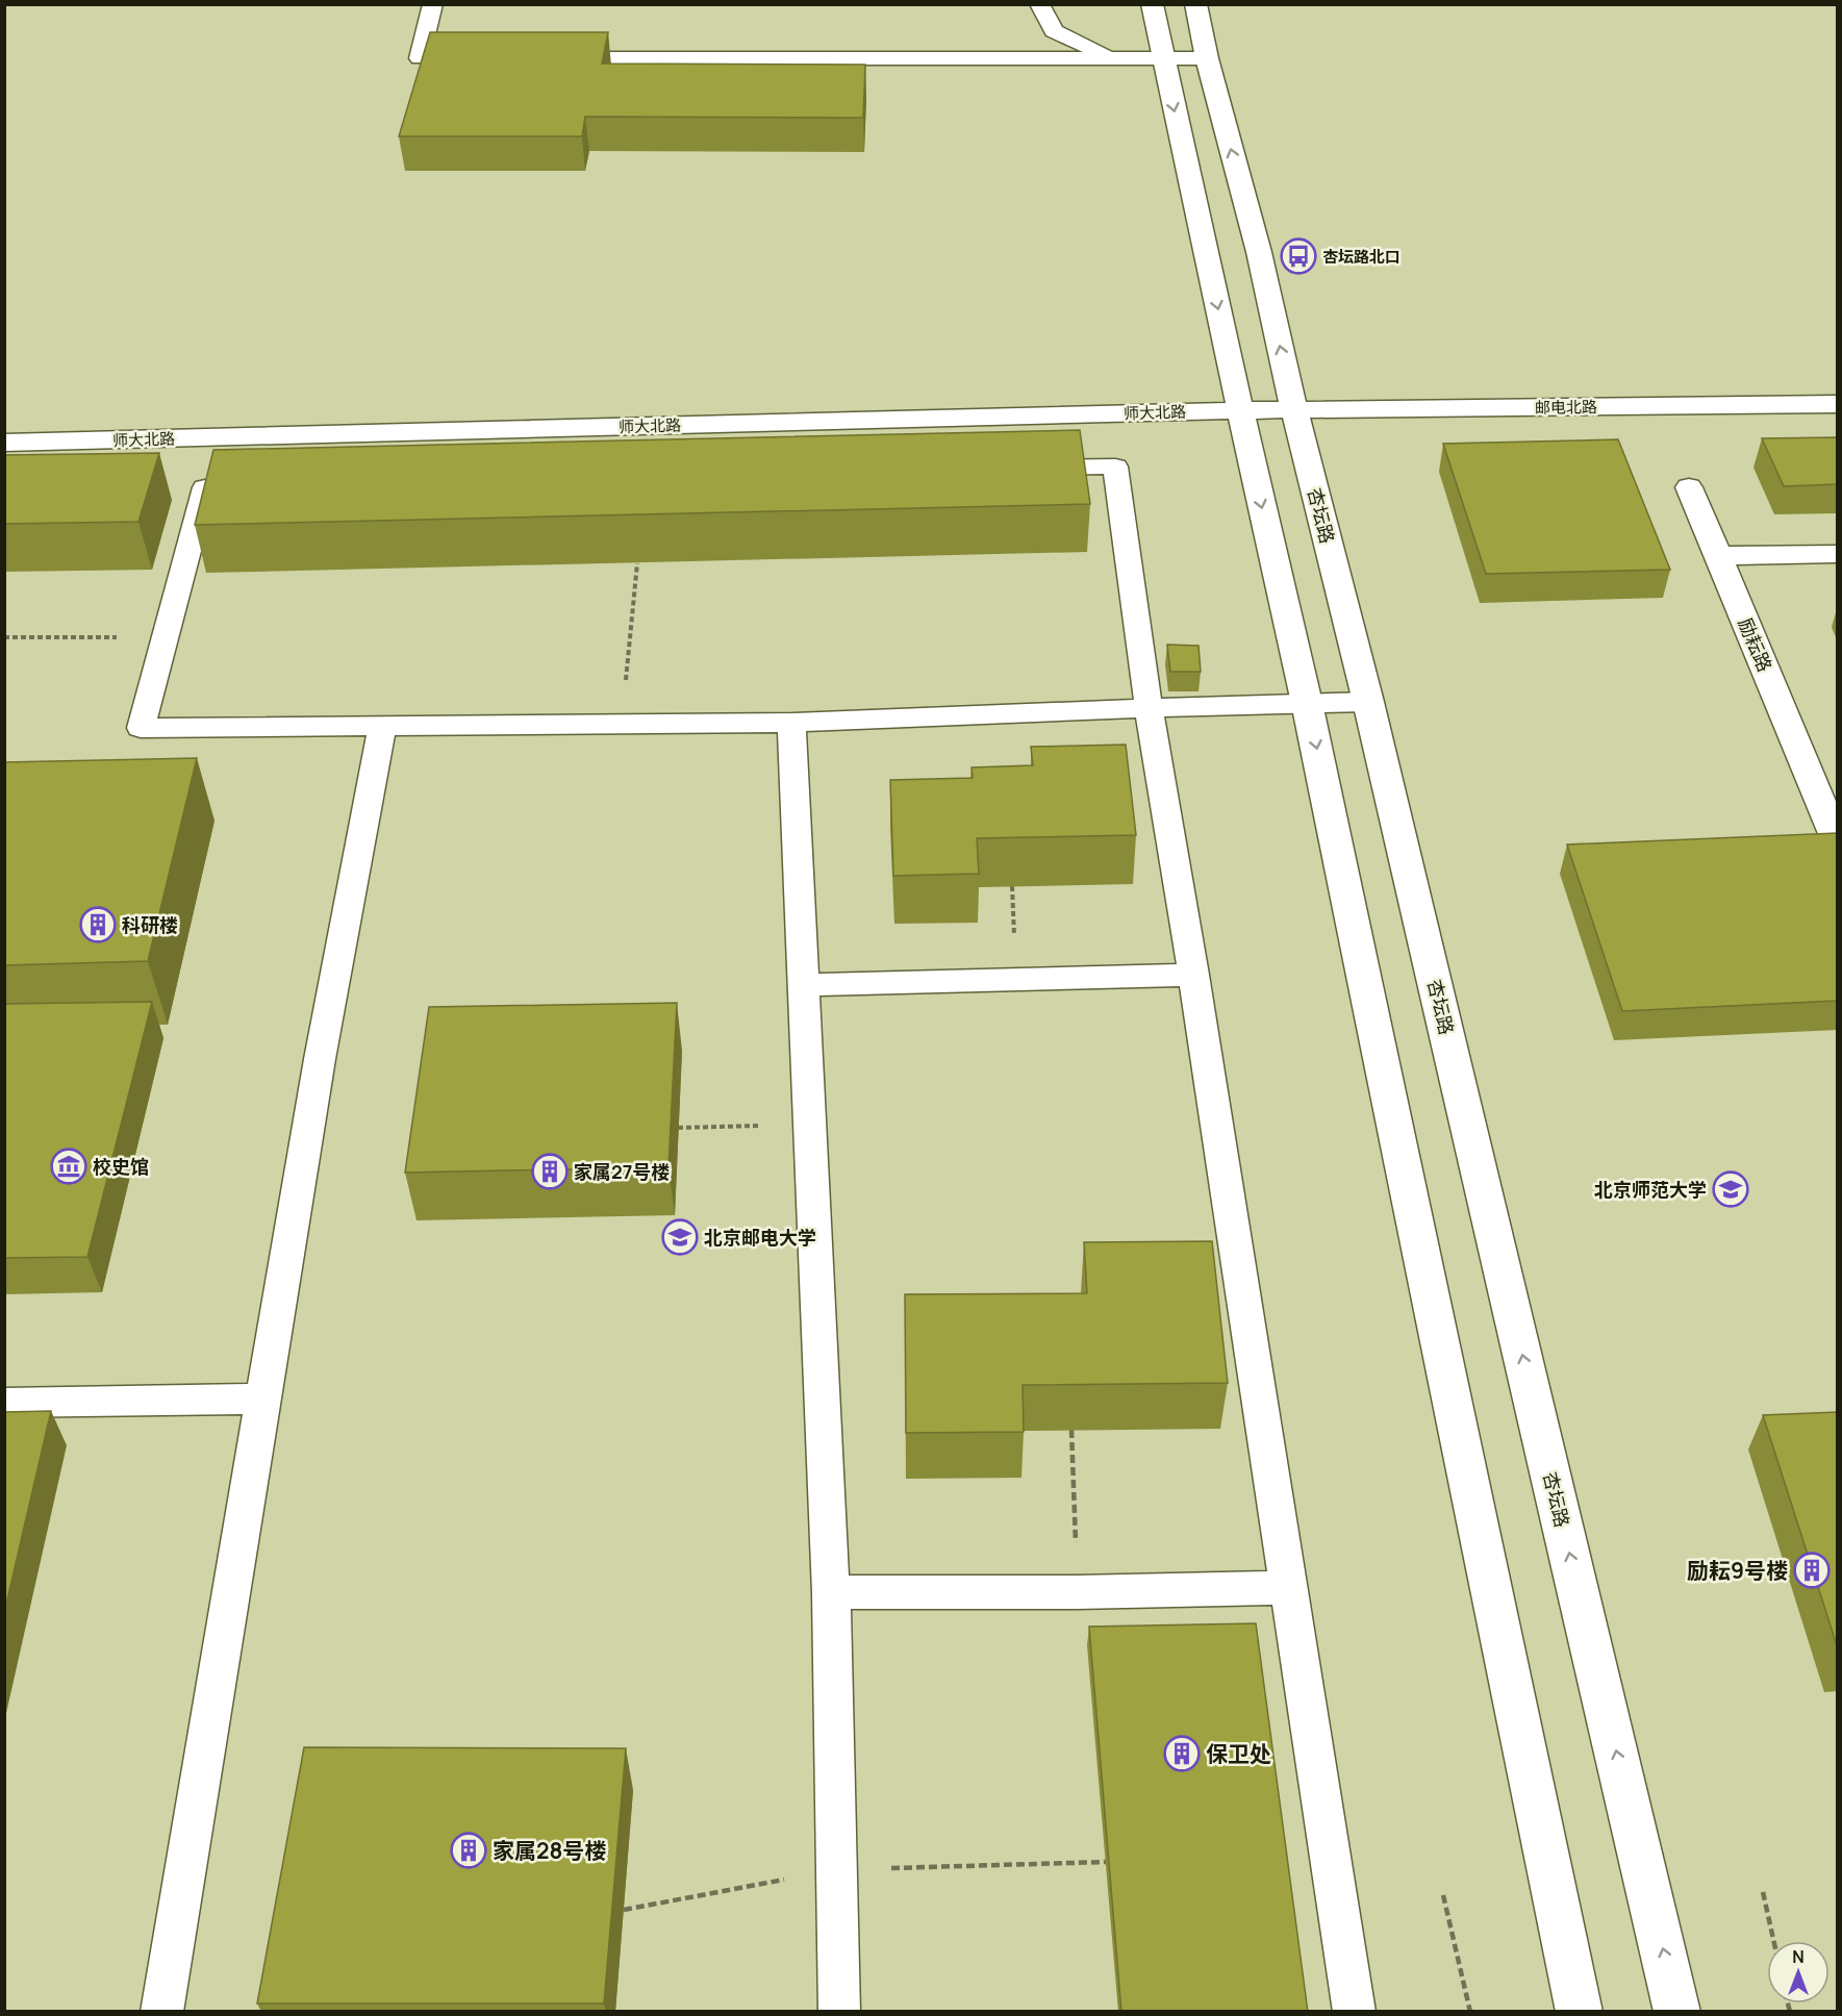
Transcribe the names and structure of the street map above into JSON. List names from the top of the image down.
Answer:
{
  "streets": {
    "street": [
      "邮电北路",
      "师大北路",
      "杏坛路",
      "励耘路"
    ]
  },
  "crossings": [
    ["邮电北路", "师大北路"],
    ["邮电北路", "杏坛路"],
    ["师大北路", "杏坛路"]
  ],
  "places": {
    "bus stop": ["杏坛路北口"],
    "building": [
      "科研楼",
      "家属27号楼",
      "励耘9号楼",
      "保卫处",
      "家属28号楼"
    ],
    "museum": ["校史馆"],
    "school or university": ["北京师范大学", "北京邮电大学"]
  },
  "north": "top"
}
